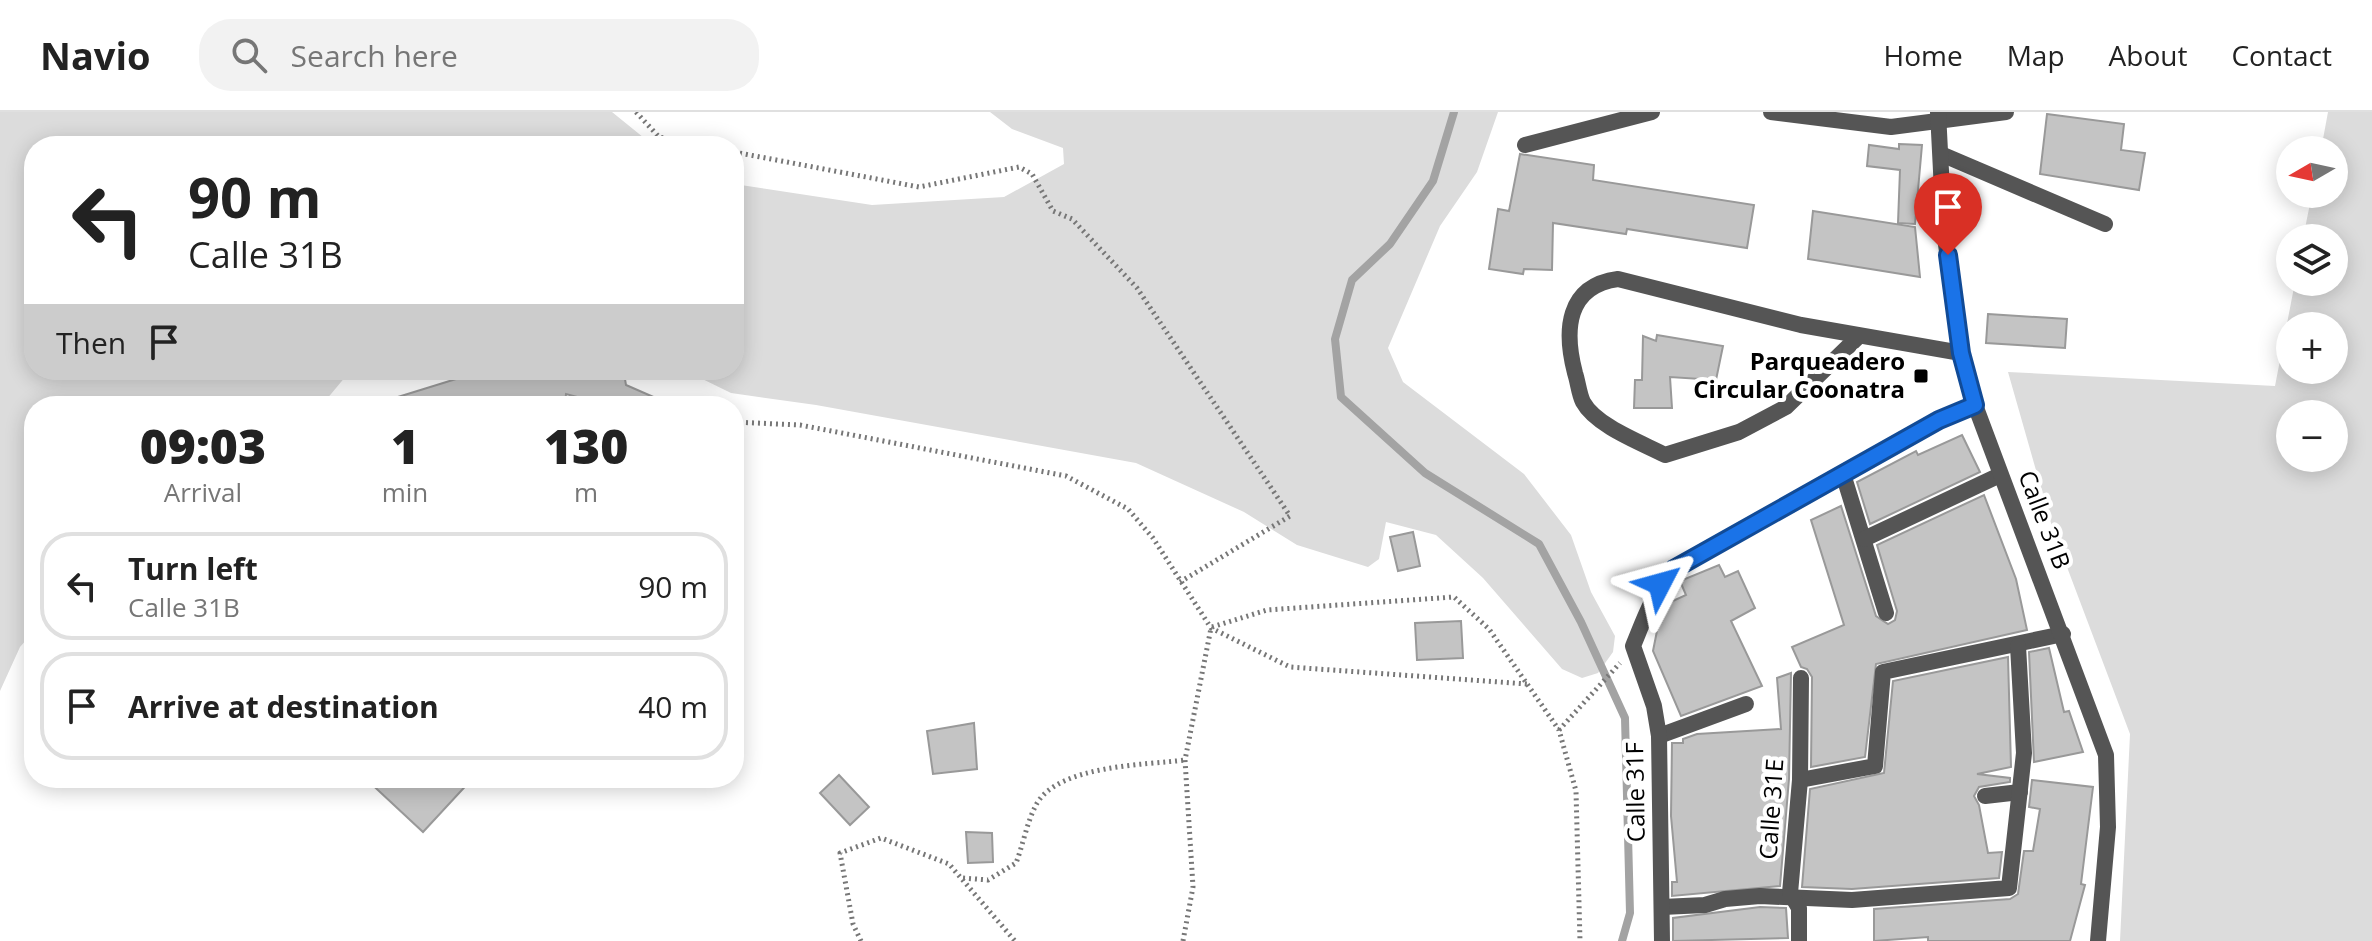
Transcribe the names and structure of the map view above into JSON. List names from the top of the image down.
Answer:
{
  "streets": {
    "street": ["Calle 31B", "Calle 31F", "Calle 31E"]
  },
  "places": {
    "transit": ["Parqueadero Circular Coonatra"]
  },
  "north": "left",
  "page": {
    "header": "Navio",
    "search": "Search here",
    "nav": [
      "Home",
      "Map",
      "About",
      "Contact"
    ],
    "map_buttons": ["+", "−"],
    "turn": ["90 m", "Calle 31B"],
    "then": "Then",
    "eta": [
      "09:03",
      "Arrival",
      "1",
      "min",
      "130",
      "m"
    ],
    "list": [
      {
        "name": "Turn left",
        "note": "Calle 31B",
        "value": "90 m"
      },
      {
        "name": "Arrive at destination",
        "value": "40 m"
      }
    ]
  }
}
